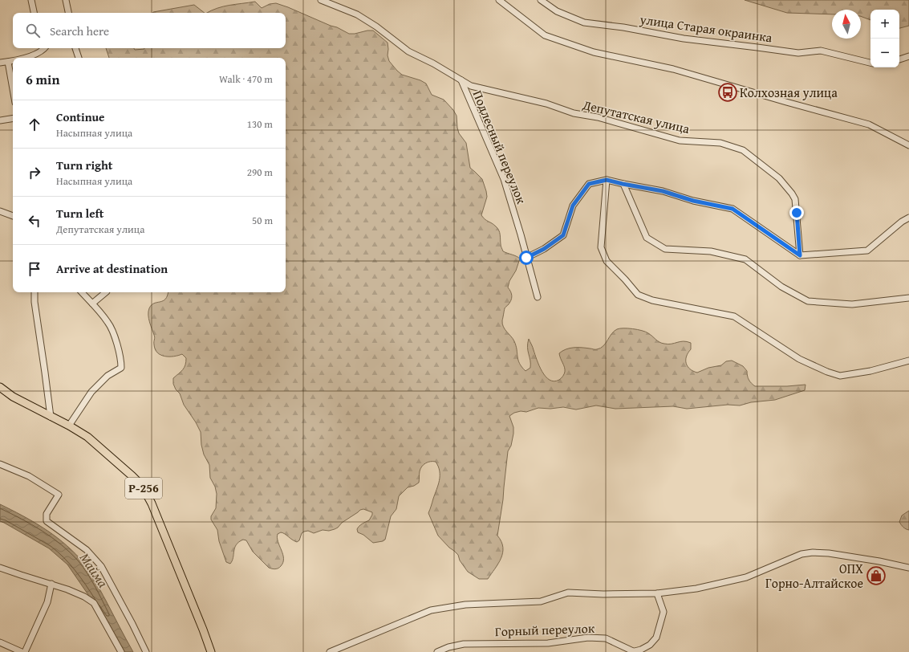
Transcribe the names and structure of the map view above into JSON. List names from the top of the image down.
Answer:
{
  "streets": {
    "main road": ["Р-256"],
    "street": [
      "улица Старая окраинка",
      "Депутатская улица",
      "Подлесный переулок",
      "Горный переулок"
    ]
  },
  "crossings": [
    ["Депутатская улица", "Подлесный переулок"]
  ],
  "water": ["Майма"],
  "places": {
    "bus stop": ["Колхозная улица"],
    "shop": ["ОПХ Горно-Алтайское"]
  },
  "north": "top",
  "page": {
    "map_buttons": ["+", "−"],
    "search": "Search here",
    "heading": ["6 min", "Walk · 470 m"],
    "list": [
      ["Continue", "Насыпная улица", "130 m"],
      ["Turn right", "Насыпная улица", "290 m"],
      ["Turn left", "Депутатская улица", "50 m"],
      "Arrive at destination"
    ]
  }
}
